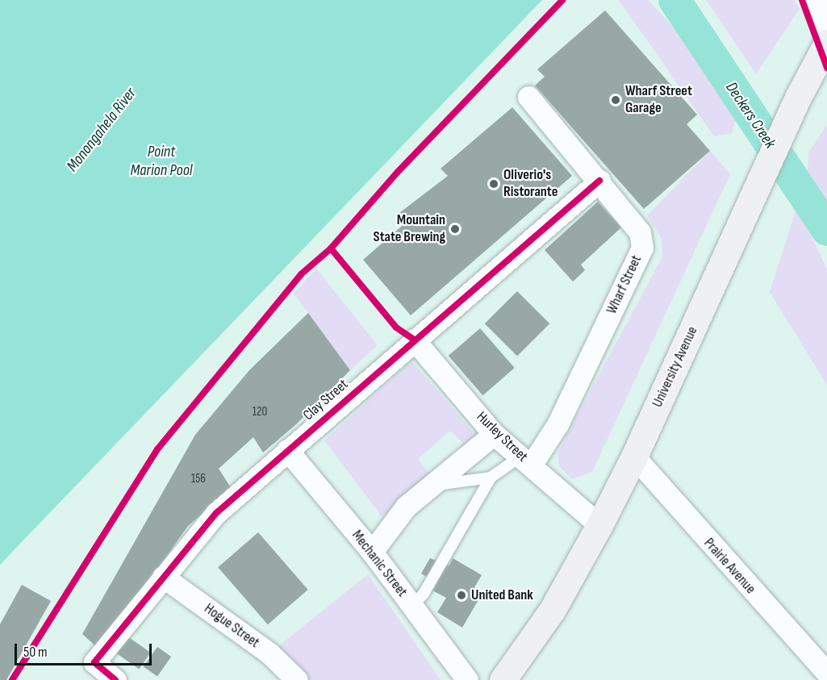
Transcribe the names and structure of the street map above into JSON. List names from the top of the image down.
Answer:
{
  "streets": {
    "main road": ["University Avenue"],
    "street": [
      "Wharf Street",
      "Clay Street",
      "Hurley Street",
      "Mechanic Street",
      "Prairie Avenue",
      "Hogue Street"
    ]
  },
  "crossings": [
    ["Wharf Street", "Clay Street"],
    ["Wharf Street", "Hurley Street"],
    ["University Avenue", "Hurley Street"],
    ["University Avenue", "Prairie Avenue"],
    ["Clay Street", "Hurley Street"],
    ["Clay Street", "Mechanic Street"],
    ["Clay Street", "Hogue Street"]
  ],
  "water": ["Deckers Creek", "Monongahela River", "Point Marion Pool"],
  "places": [
    "Wharf Street Garage",
    "Oliverio's Ristorante",
    "Mountain State Brewing",
    "United Bank"
  ],
  "house_numbers": ["120", "156"],
  "scale_bar": "50 m"
}
